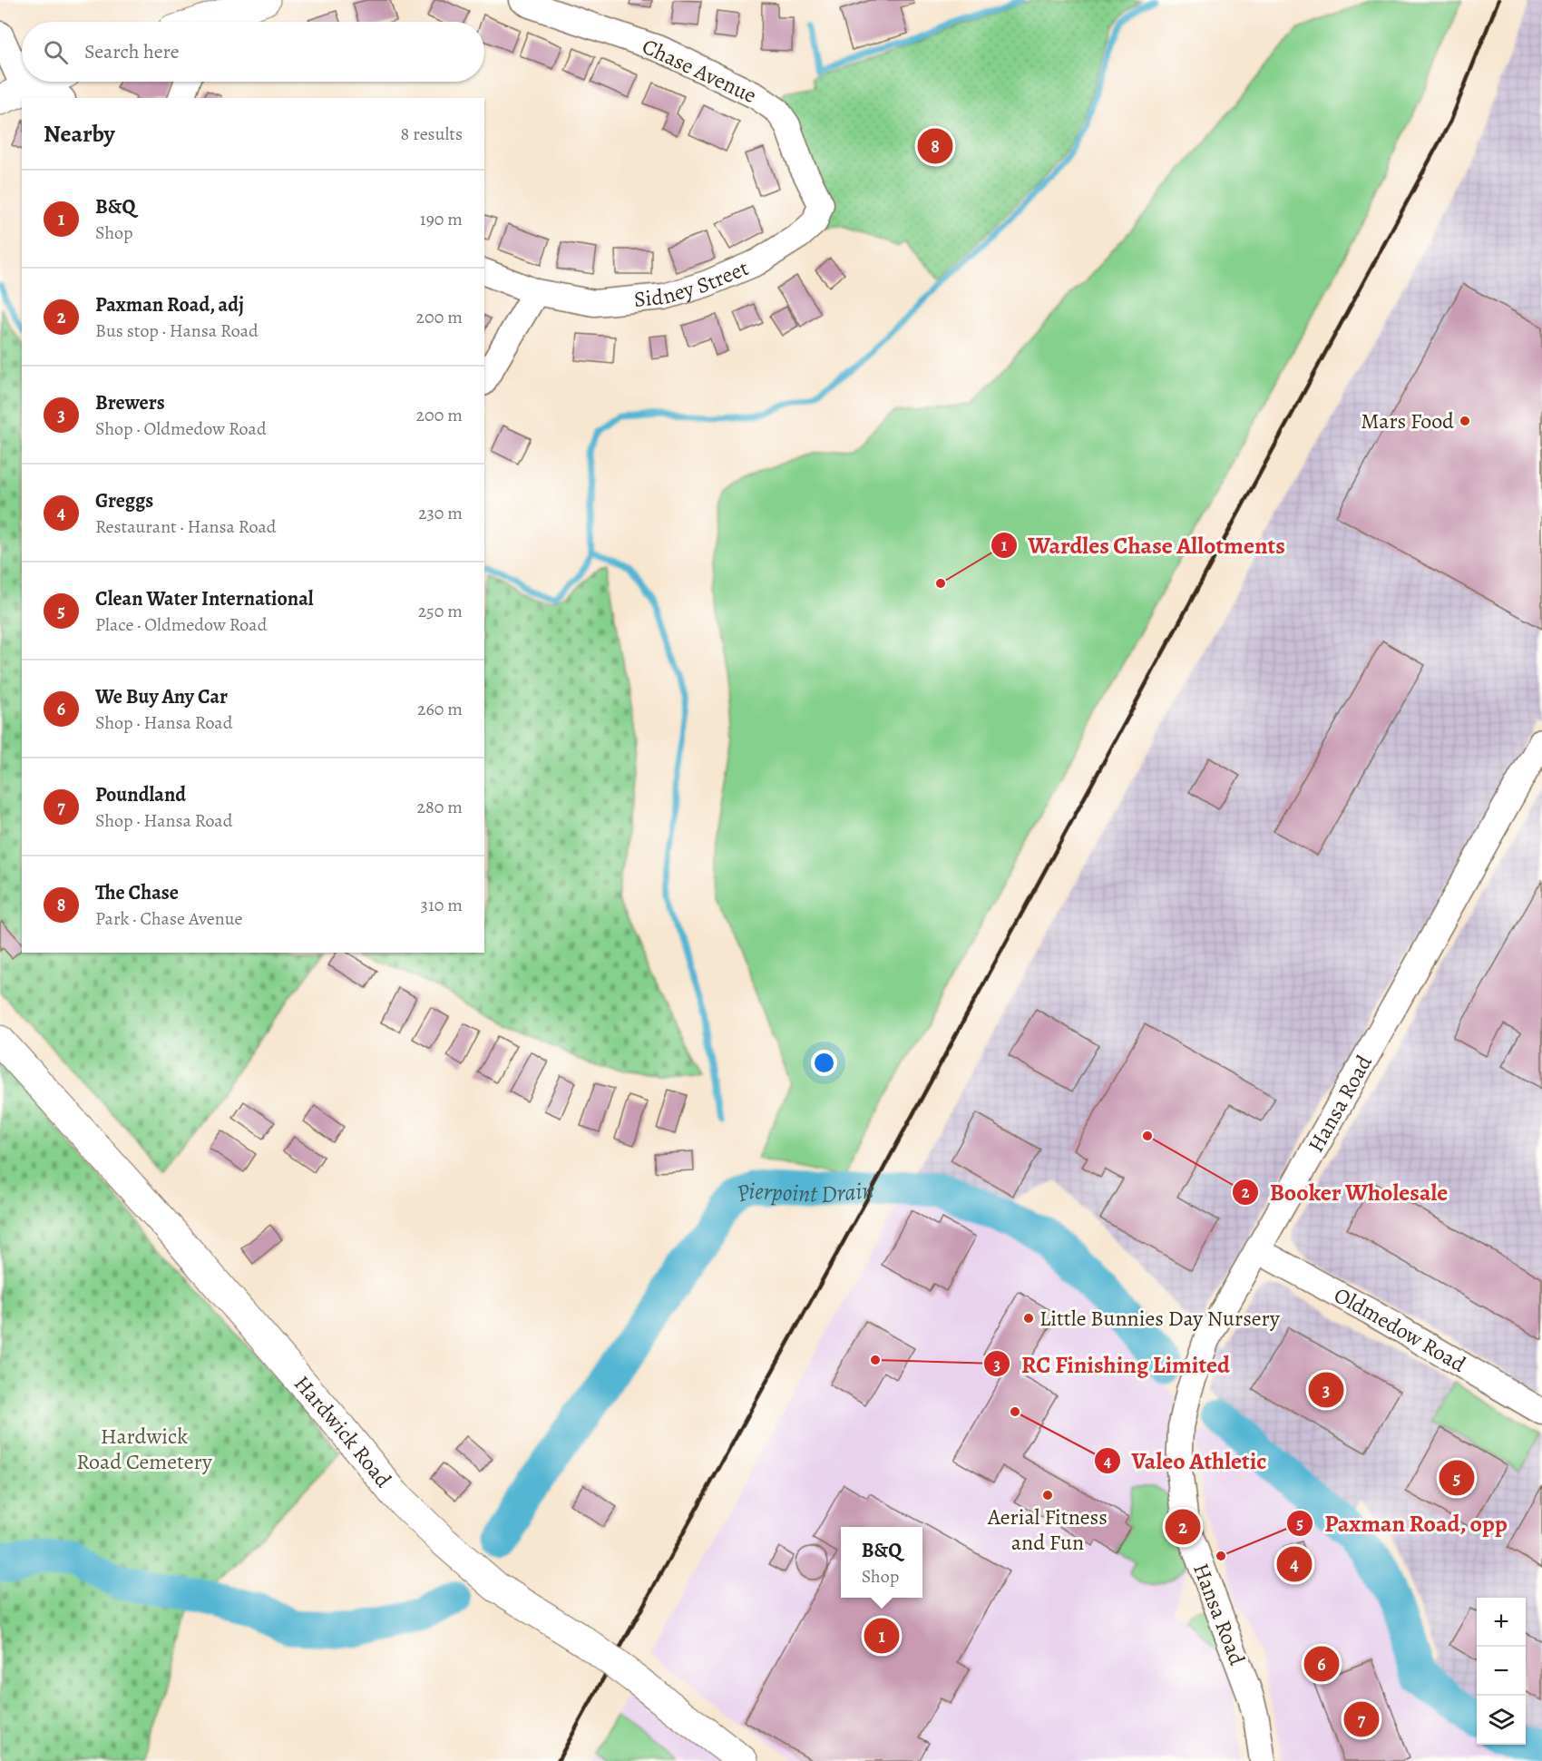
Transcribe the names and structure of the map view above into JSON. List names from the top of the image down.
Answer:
{
  "streets": {
    "main road": ["Hardwick Road"],
    "street": [
      "Chase Avenue",
      "Sidney Street",
      "Hansa Road",
      "Oldmedow Road"
    ]
  },
  "crossings": [
    ["Chase Avenue", "Sidney Street"],
    ["Hansa Road", "Oldmedow Road"]
  ],
  "water": ["Pierpoint Drain"],
  "parks": ["Hardwick Road Cemetery"],
  "places": [
    "Mars Food",
    "Wardles Chase Allotments",
    "Booker Wholesale",
    "Little Bunnies Day Nursery",
    "RC Finishing Limited",
    "Valeo Athletic",
    "Aerial Fitness and Fun",
    "Paxman Road, opp"
  ],
  "page": {
    "search": "Search here",
    "heading": ["Nearby", "8 results"],
    "pins": [
      "8",
      "3",
      "5",
      "2",
      "4",
      "1",
      "6",
      "7"
    ],
    "list": [
      {
        "mark": "1",
        "name": "B&Q",
        "note": "Shop",
        "value": "190 m"
      },
      {
        "mark": "2",
        "name": "Paxman Road, adj",
        "note": "Bus stop · Hansa Road",
        "value": "200 m"
      },
      {
        "mark": "3",
        "name": "Brewers",
        "note": "Shop · Oldmedow Road",
        "value": "200 m"
      },
      {
        "mark": "4",
        "name": "Greggs",
        "note": "Restaurant · Hansa Road",
        "value": "230 m"
      },
      {
        "mark": "5",
        "name": "Clean Water International",
        "note": "Place · Oldmedow Road",
        "value": "250 m"
      },
      {
        "mark": "6",
        "name": "We Buy Any Car",
        "note": "Shop · Hansa Road",
        "value": "260 m"
      },
      {
        "mark": "7",
        "name": "Poundland",
        "note": "Shop · Hansa Road",
        "value": "280 m"
      },
      {
        "mark": "8",
        "name": "The Chase",
        "note": "Park · Chase Avenue",
        "value": "310 m"
      }
    ],
    "popup": ["B&Q", "Shop"],
    "map_buttons": ["+", "−"]
  }
}
